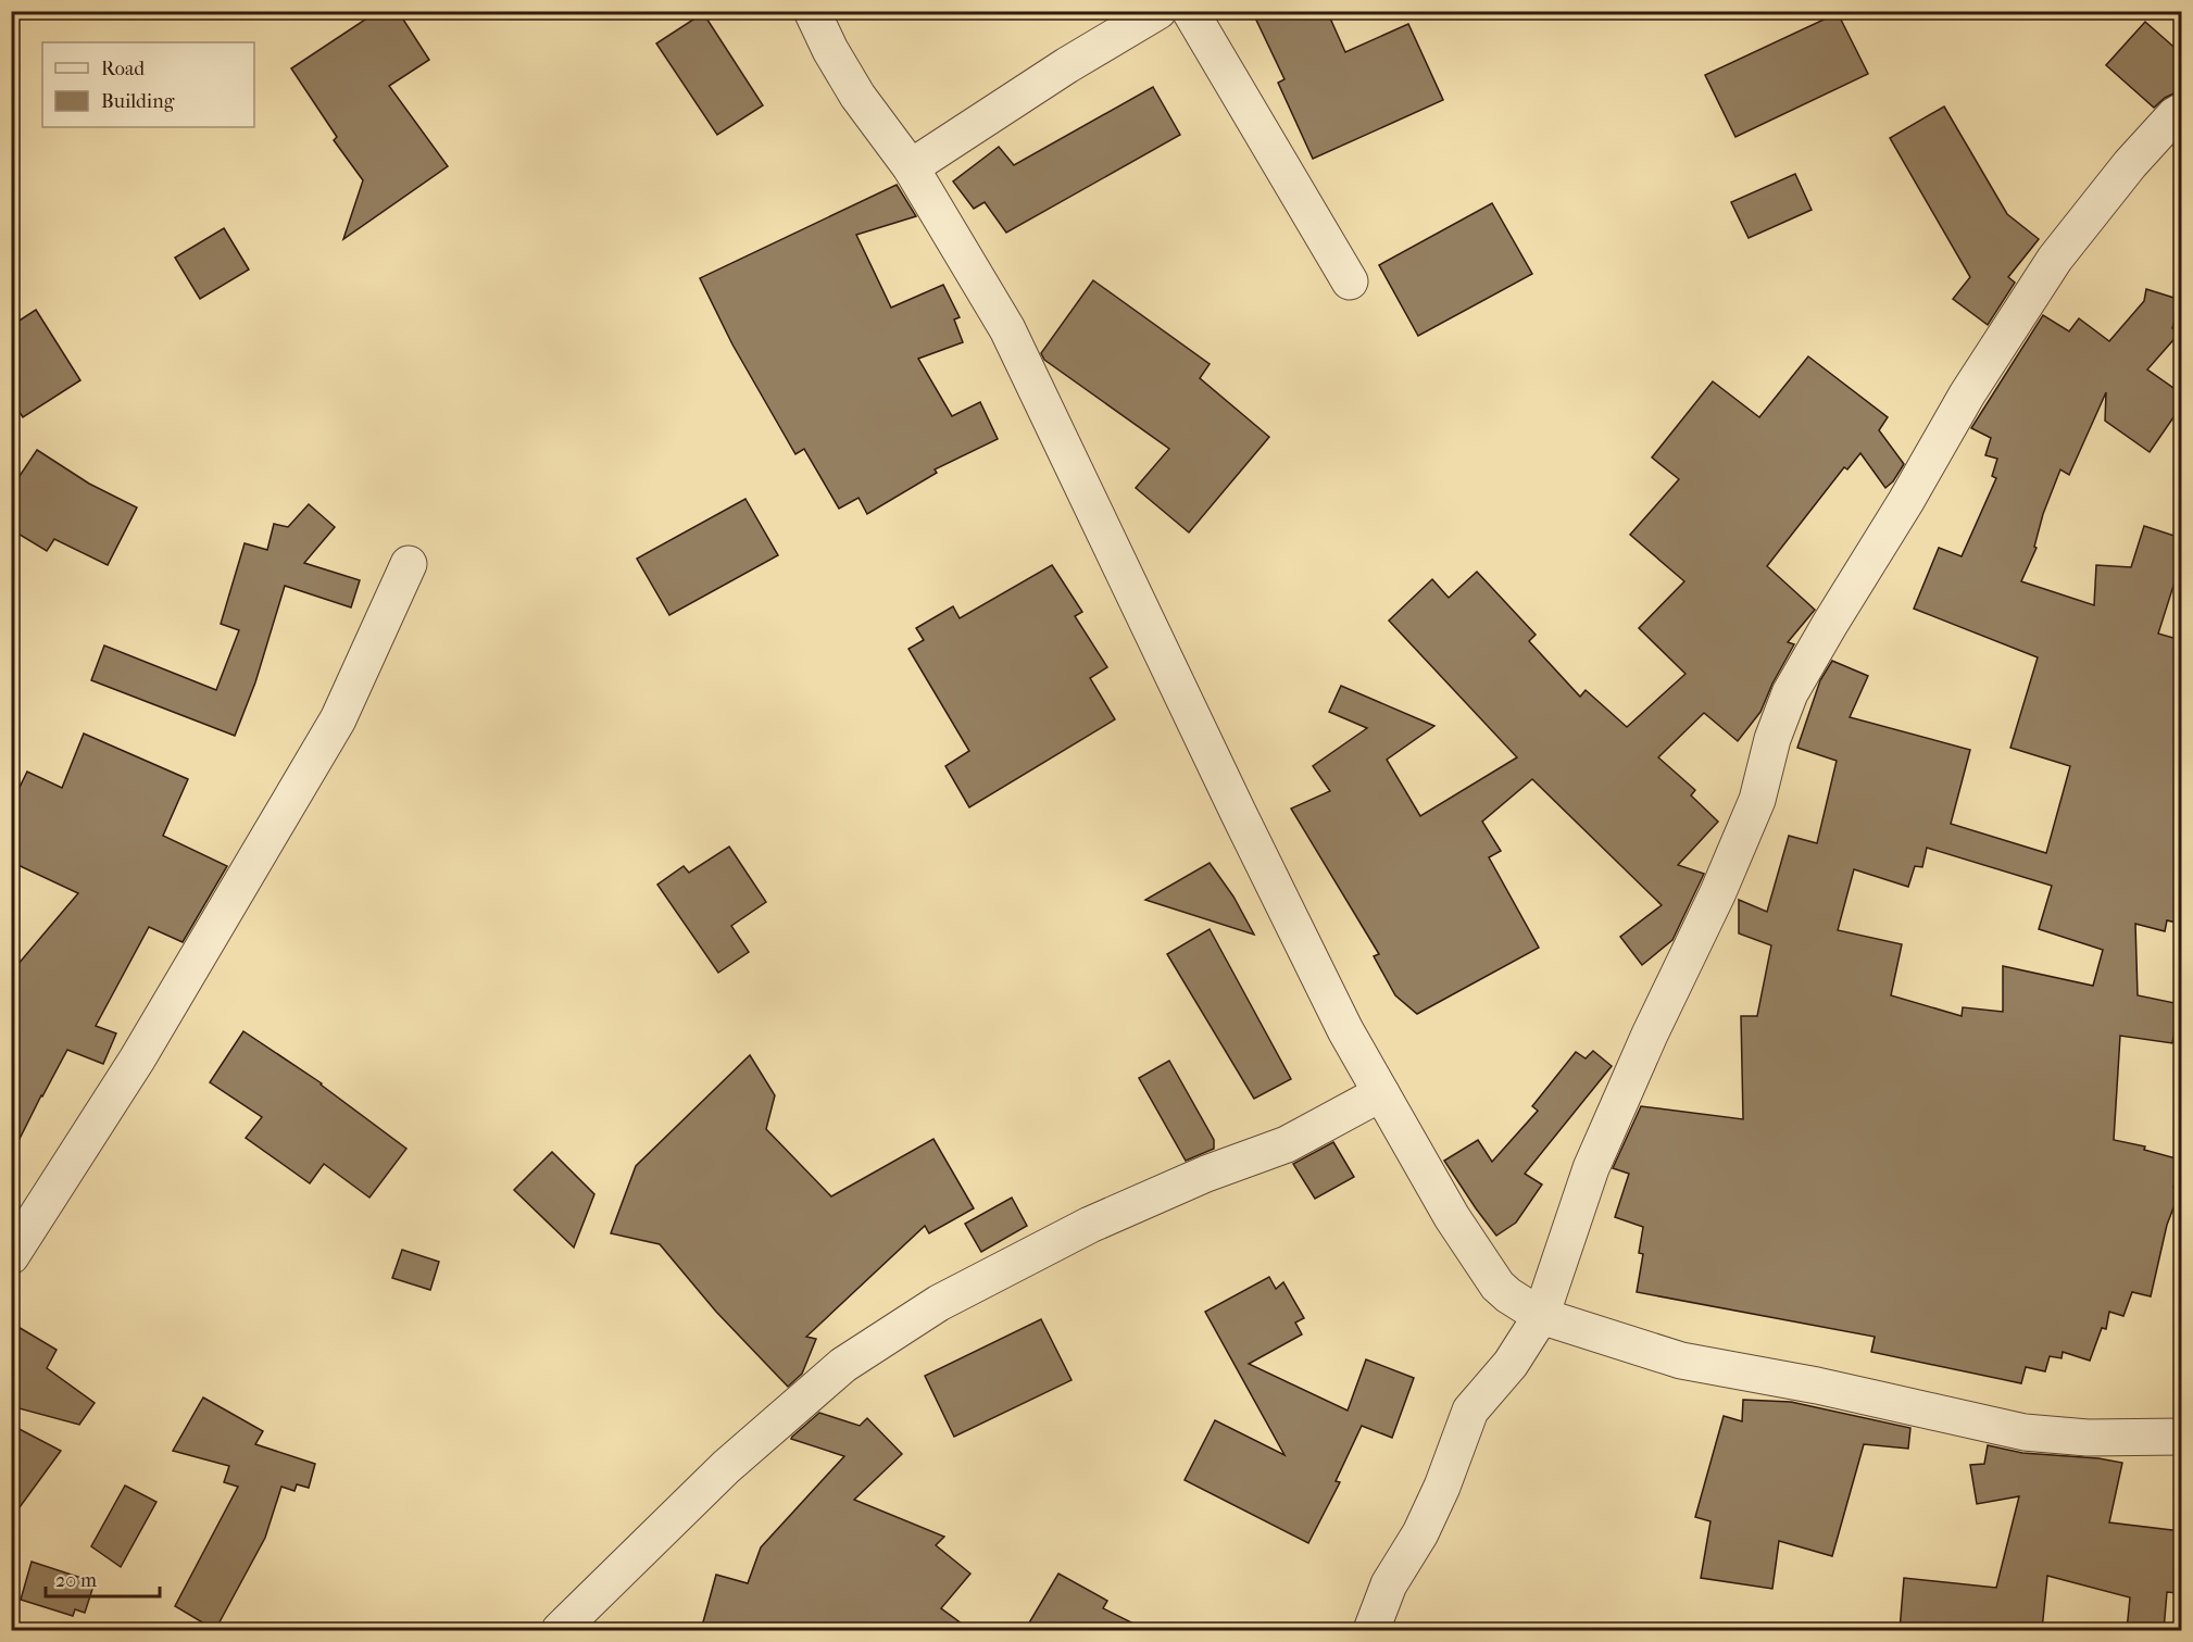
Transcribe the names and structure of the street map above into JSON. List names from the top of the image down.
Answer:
{
  "legend": ["Road", "Building"],
  "scale_bar": "20 m"
}
